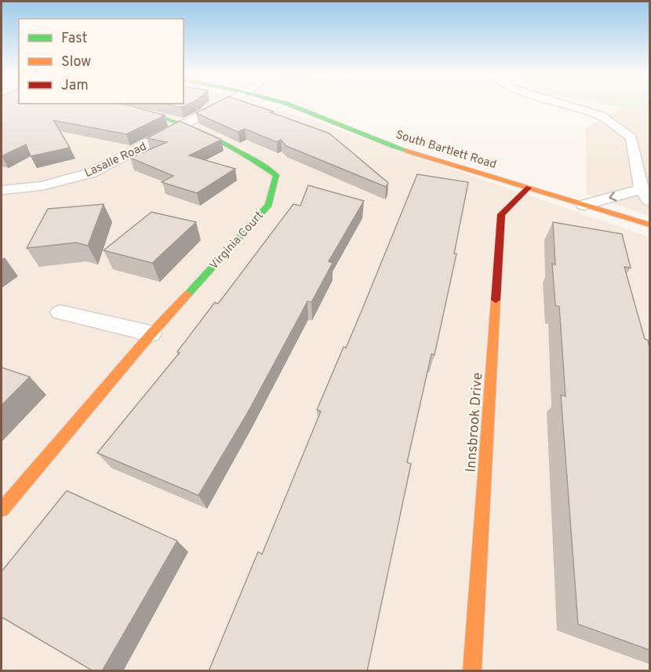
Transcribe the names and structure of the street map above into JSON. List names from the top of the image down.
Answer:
{
  "streets": {
    "street": [
      "South Bartlett Road",
      "Lasalle Road",
      "Virginia Court",
      "Innsbrook Drive"
    ]
  },
  "crossings": [
    ["South Bartlett Road", "Innsbrook Drive"],
    ["Lasalle Road", "Virginia Court"]
  ],
  "legend": ["Fast", "Slow", "Jam"]
}
